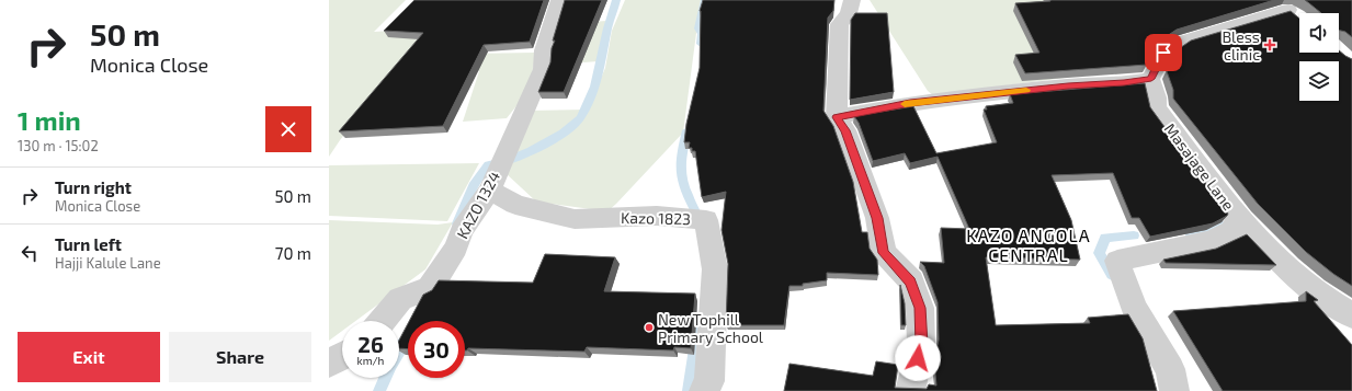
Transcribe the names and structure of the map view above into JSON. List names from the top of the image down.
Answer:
{
  "streets": {
    "street": ["Masajage Lane", "KAZO 1324", "Kazo 1823"]
  },
  "crossings": [
    ["KAZO 1324", "Kazo 1823"]
  ],
  "districts": ["KAZO ANGOLA CENTRAL"],
  "places": {
    "health": ["Bless clinic"],
    "other": ["New Tophill Primary School"]
  },
  "page": {
    "turn": ["50 m", "Monica Close"],
    "heading": ["1 min", "130 m · 15:02"],
    "list": [
      {
        "name": "Turn right",
        "note": "Monica Close",
        "value": "50 m"
      },
      {
        "name": "Turn left",
        "note": "Hajji Kalule Lane",
        "value": "70 m"
      }
    ],
    "speed": "26 km/h",
    "limit": "30",
    "buttons": ["Exit", "Share"]
  }
}
